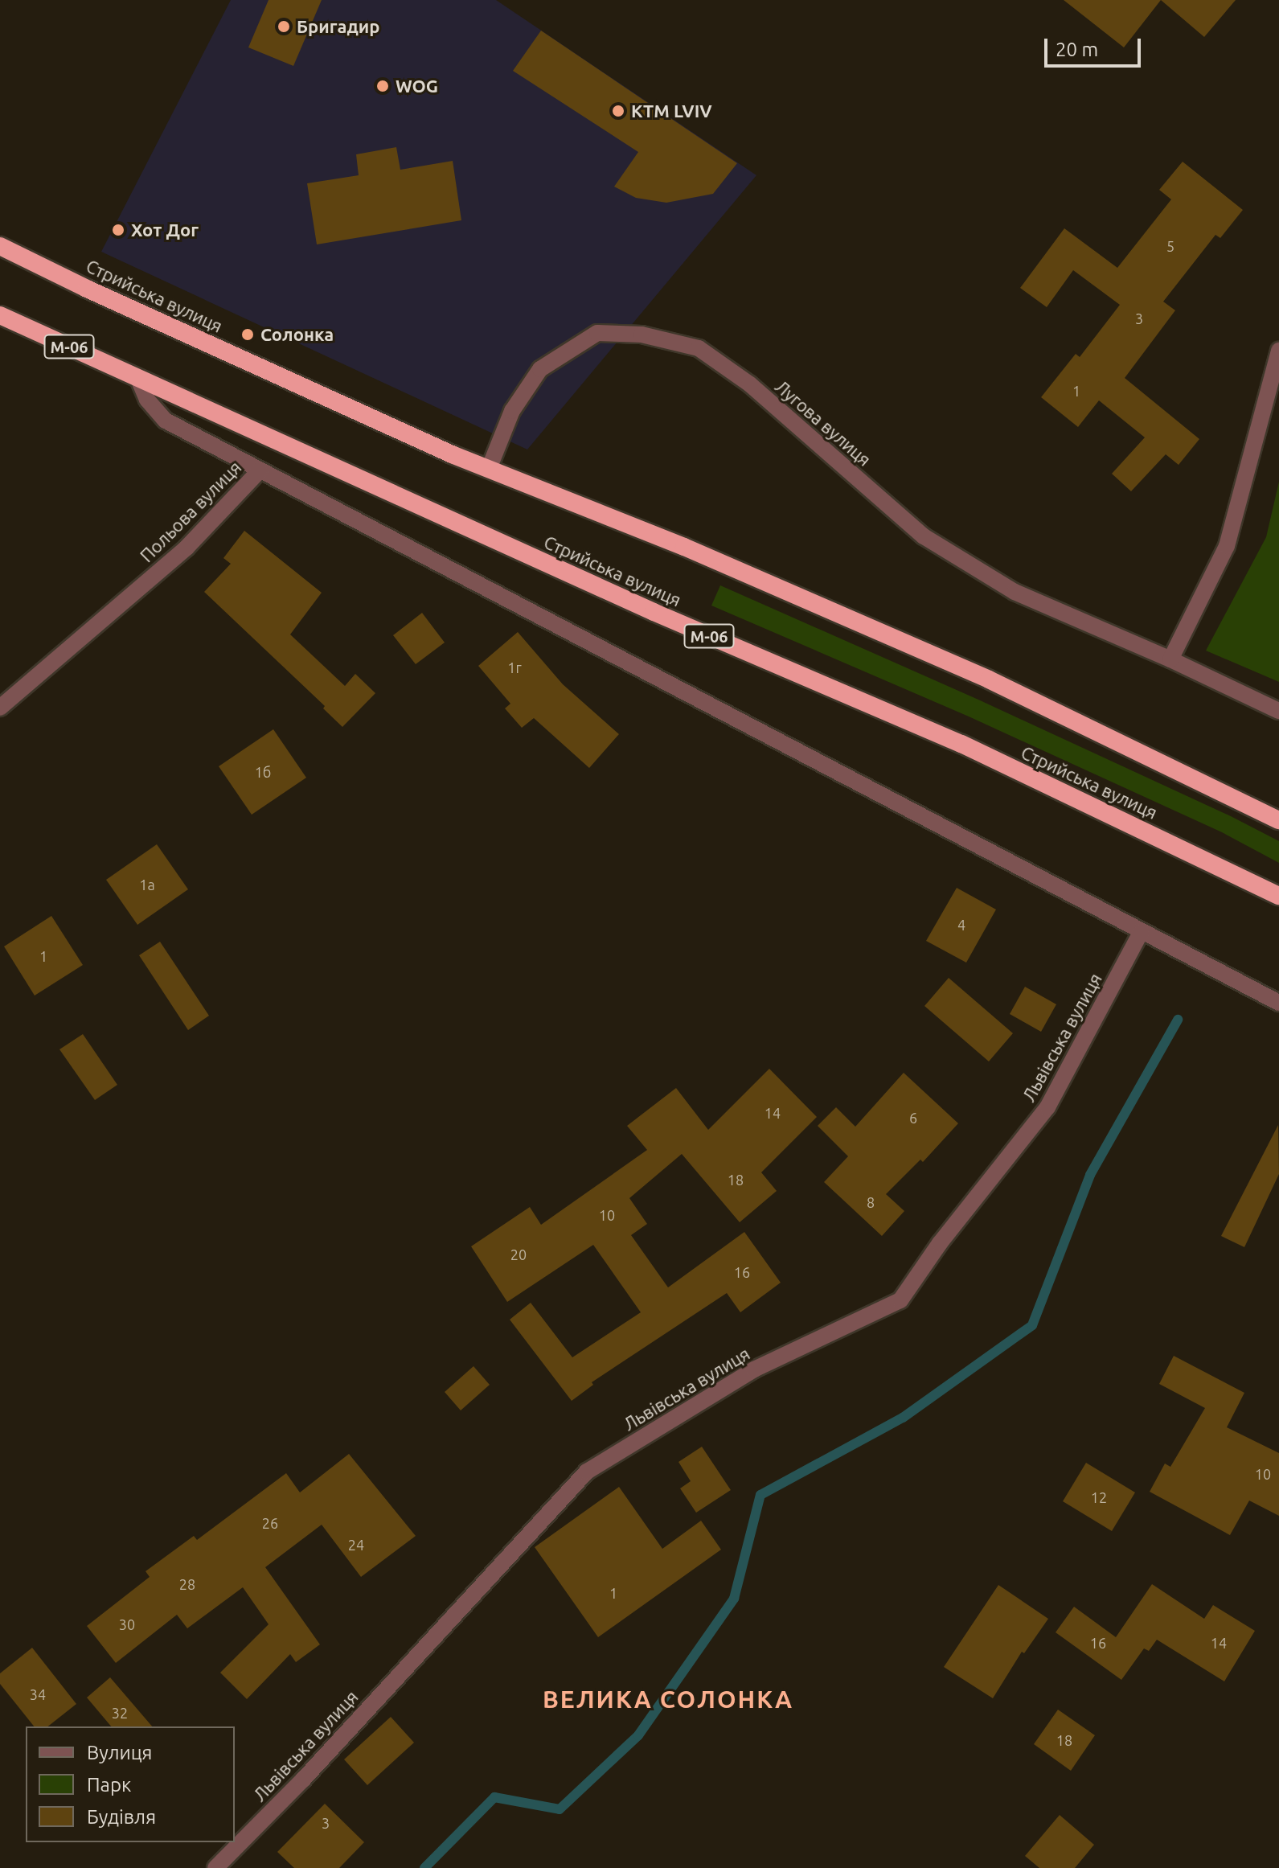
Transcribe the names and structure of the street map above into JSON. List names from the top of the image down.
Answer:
{
  "streets": {
    "highway": ["Стрийська вулиця", "М-06"],
    "street": ["Лугова вулиця", "Польова вулиця", "Львівська вулиця"]
  },
  "crossings": [
    ["Стрийська вулиця", "Лугова вулиця"],
    ["Стрийська вулиця", "Польова вулиця"]
  ],
  "districts": ["ВЕЛИКА СОЛОНКА"],
  "places": [
    "Бригадир",
    "WOG",
    "KTM LVIV",
    "Хот Дог",
    "Солонка"
  ],
  "house_numbers": [
    "5",
    "3",
    "1",
    "1г",
    "1б",
    "1а",
    "4",
    "1",
    "14",
    "6",
    "18",
    "8",
    "10",
    "20",
    "16",
    "10",
    "12",
    "26",
    "24",
    "28",
    "1",
    "30",
    "16",
    "14",
    "34",
    "32",
    "18",
    "3"
  ],
  "legend": ["Вулиця", "Парк", "Будівля"],
  "scale_bar": "20 m"
}
